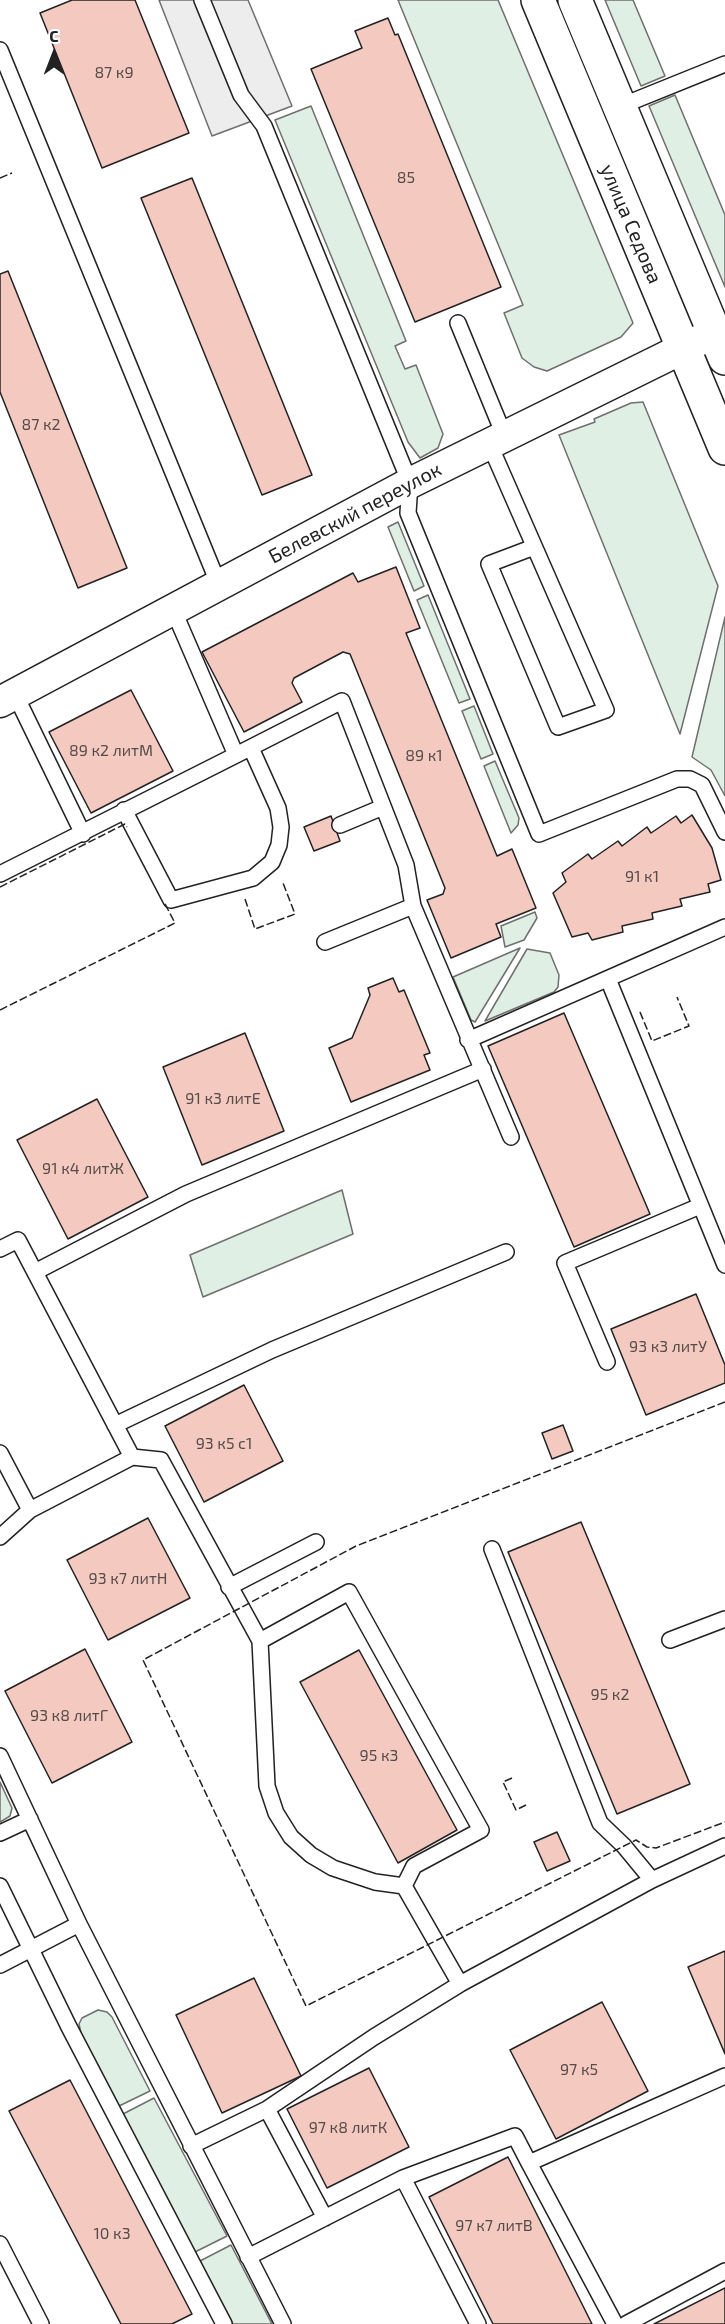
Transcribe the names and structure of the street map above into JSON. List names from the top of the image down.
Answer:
{
  "streets": {
    "main road": ["улица Седова"],
    "street": ["Белевский переулок"]
  },
  "crossings": [
    ["улица Седова", "Белевский переулок"]
  ],
  "house_numbers": [
    "87 к9",
    "85",
    "87 к2",
    "89 к2 литМ",
    "89 к1",
    "91 к1",
    "91 к3 литЕ",
    "91 к4 литЖ",
    "93 к3 литУ",
    "93 к5 с1",
    "93 к7 литН",
    "95 к2",
    "93 к8 литГ",
    "95 к3",
    "97 к5",
    "97 к8 литК",
    "97 к7 литВ",
    "10 к3"
  ],
  "north": "top"
}
